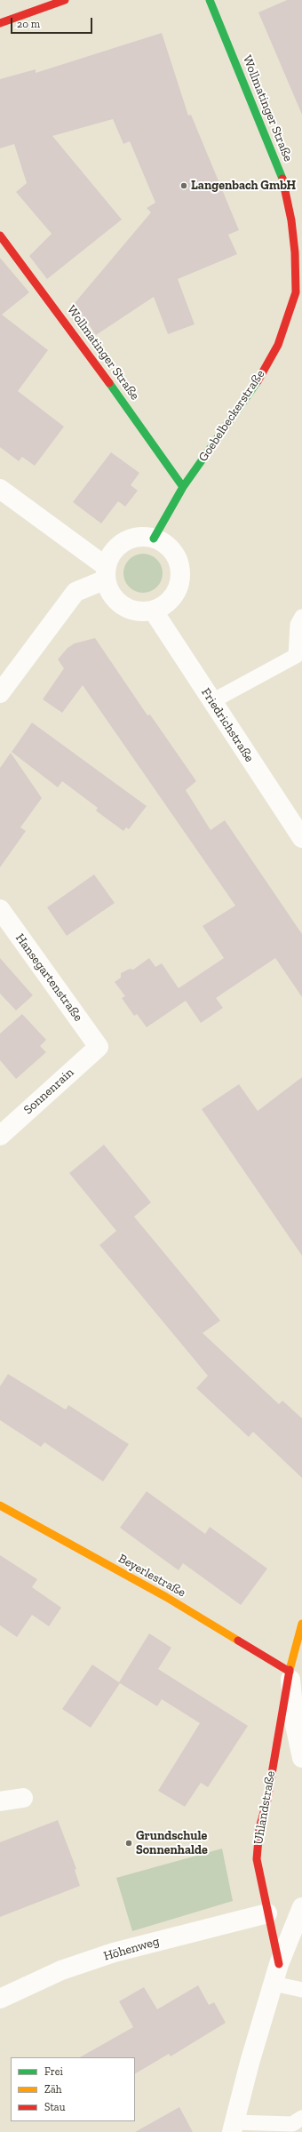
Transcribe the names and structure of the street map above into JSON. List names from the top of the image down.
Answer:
{
  "streets": {
    "street": [
      "Wollmatinger Straße",
      "Goebelbeckerstraße",
      "Friedrichstraße",
      "Hansegartenstraße",
      "Sonnenrain",
      "Beyerlestraße",
      "Uhlandstraße",
      "Höhenweg"
    ]
  },
  "crossings": [
    ["Wollmatinger Straße", "Goebelbeckerstraße"],
    ["Goebelbeckerstraße", "Friedrichstraße"],
    ["Hansegartenstraße", "Sonnenrain"],
    ["Beyerlestraße", "Uhlandstraße"],
    ["Uhlandstraße", "Höhenweg"]
  ],
  "places": ["Langenbach GmbH", "Grundschule Sonnenhalde"],
  "legend": ["Frei", "Zäh", "Stau"],
  "scale_bar": "20 m"
}
